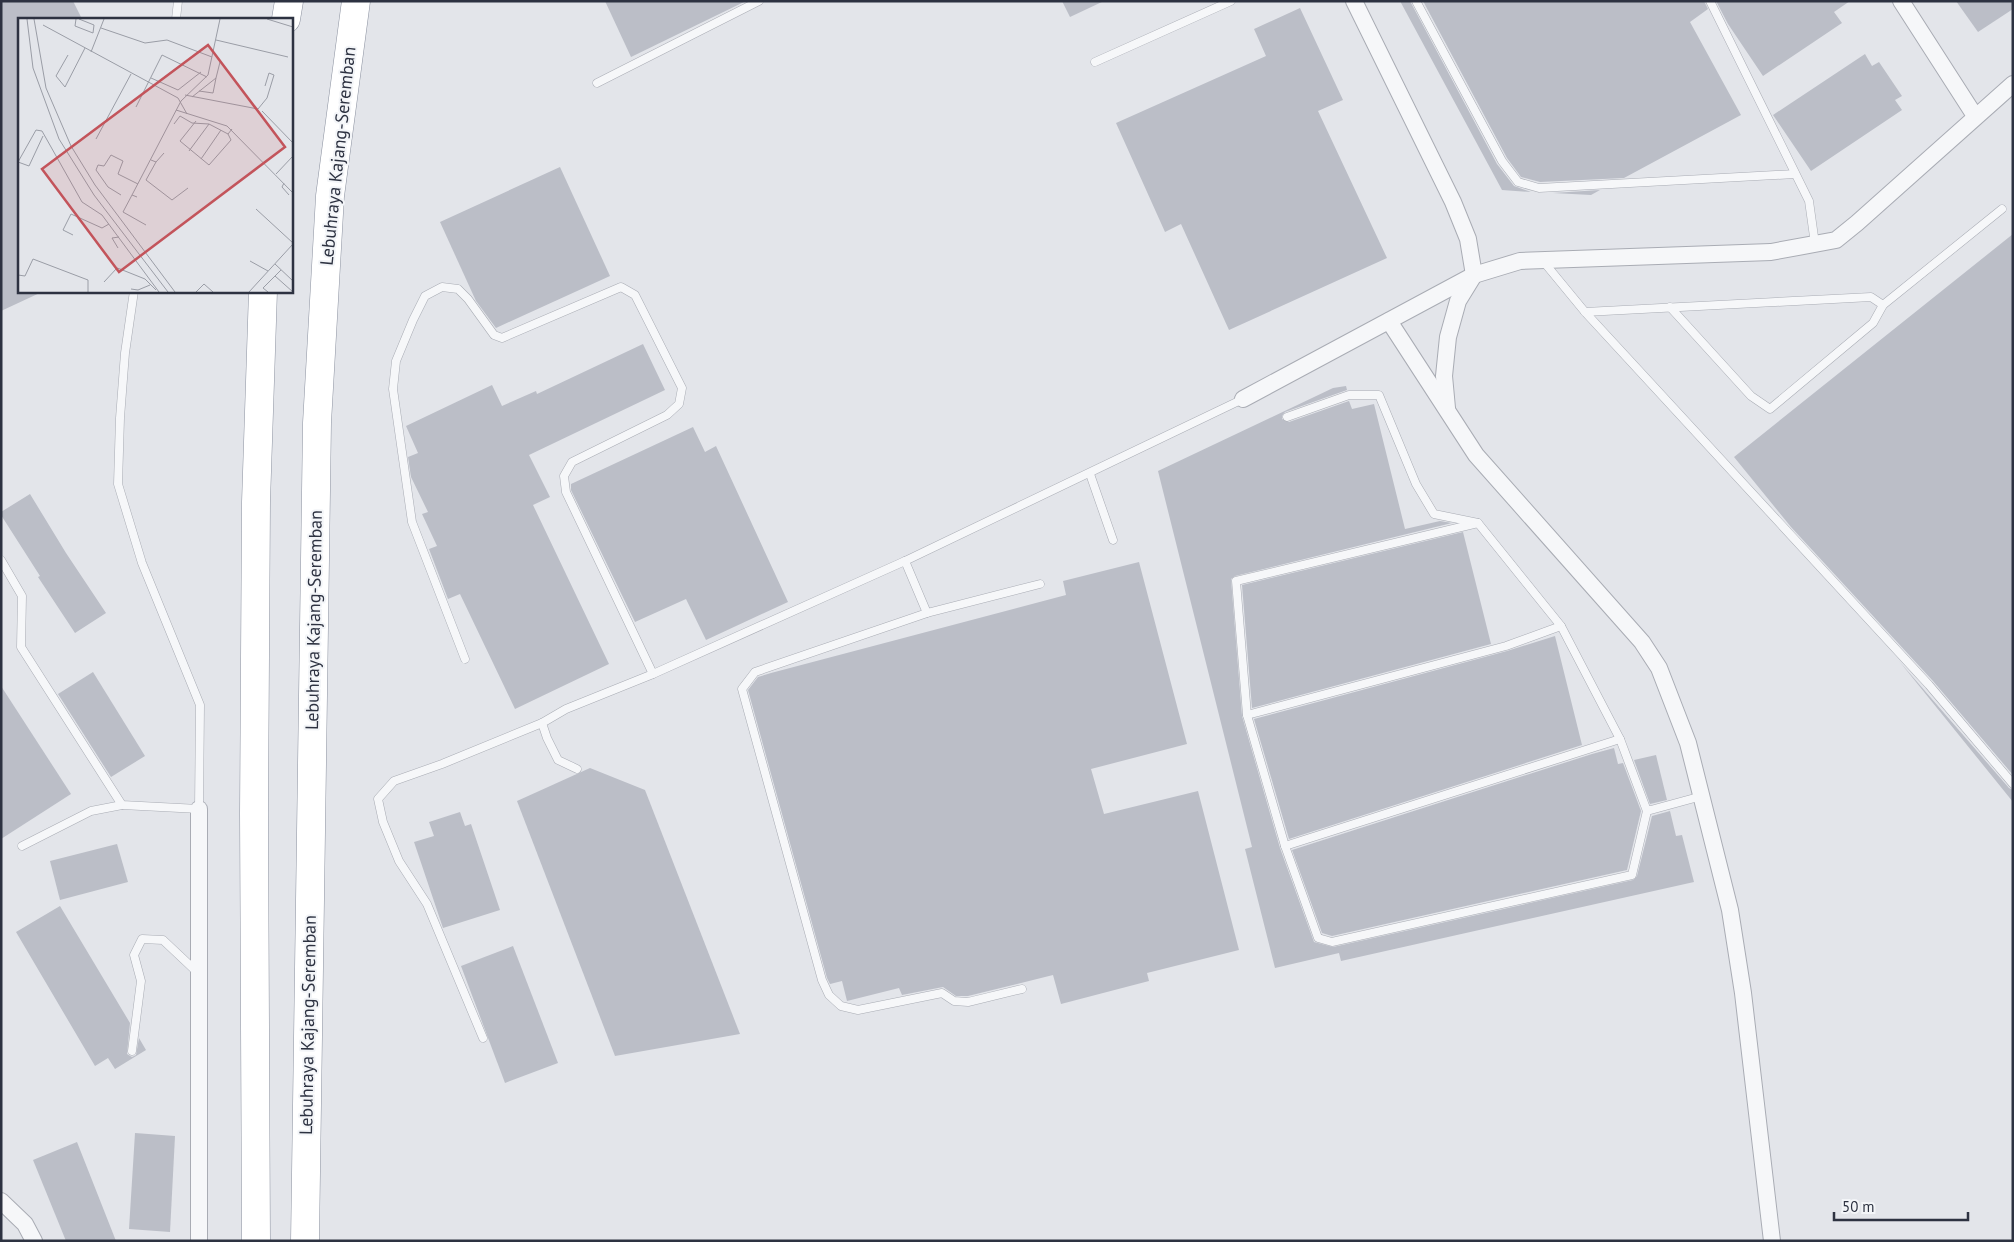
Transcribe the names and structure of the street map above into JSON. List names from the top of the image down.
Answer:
{
  "streets": {
    "highway": ["Lebuhraya Kajang-Seremban"]
  },
  "scale_bar": "50 m"
}
